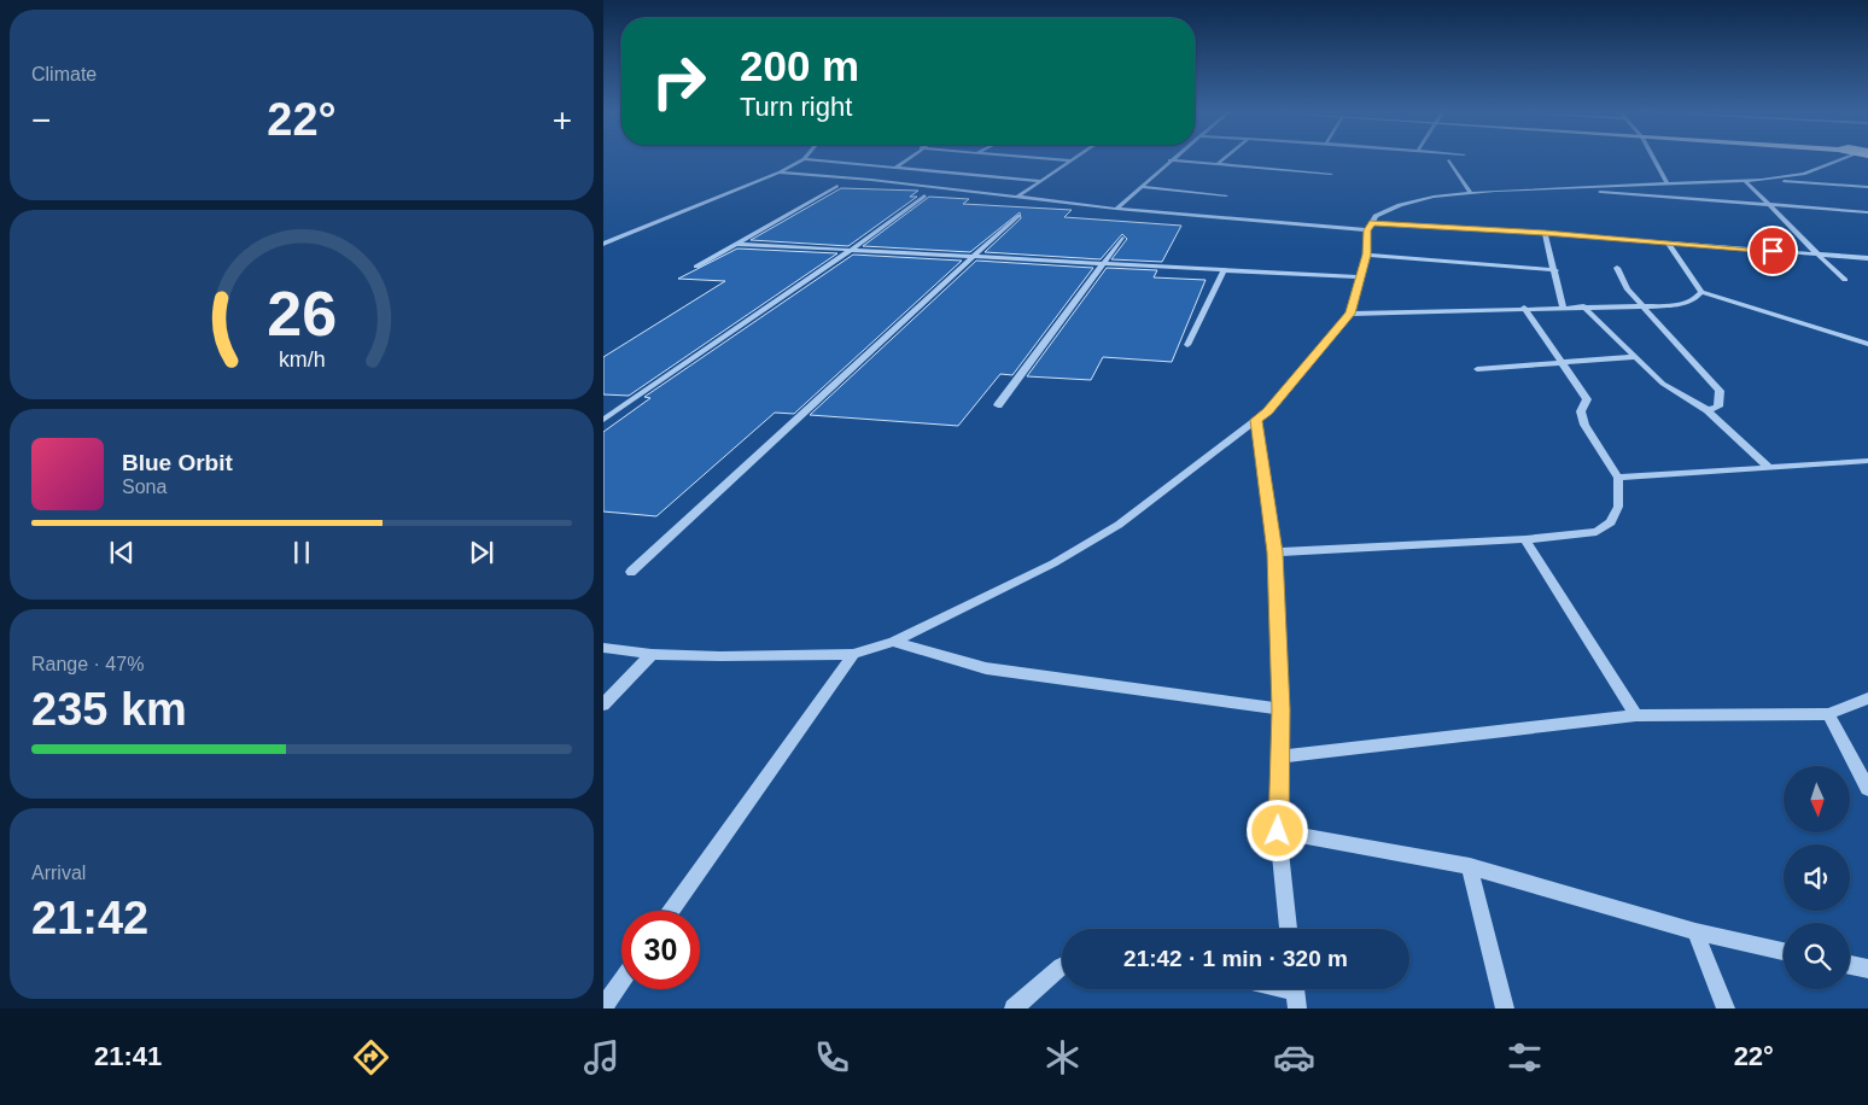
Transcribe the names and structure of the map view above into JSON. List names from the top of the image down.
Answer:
{
  "north": "bottom",
  "page": {
    "tile": [
      "Climate",
      ["Range · 47%", "235 km"],
      ["Arrival", "21:42"]
    ],
    "turn": ["200 m", "Turn right"],
    "heat": ["−", "22°", "+"],
    "song": ["Blue Orbit", "Sona"],
    "limit": "30",
    "trip": "21:42 · 1 min · 320 m",
    "tabs": ["21:41", "22°"],
    "gauge": ["26", "km/h"]
  }
}
